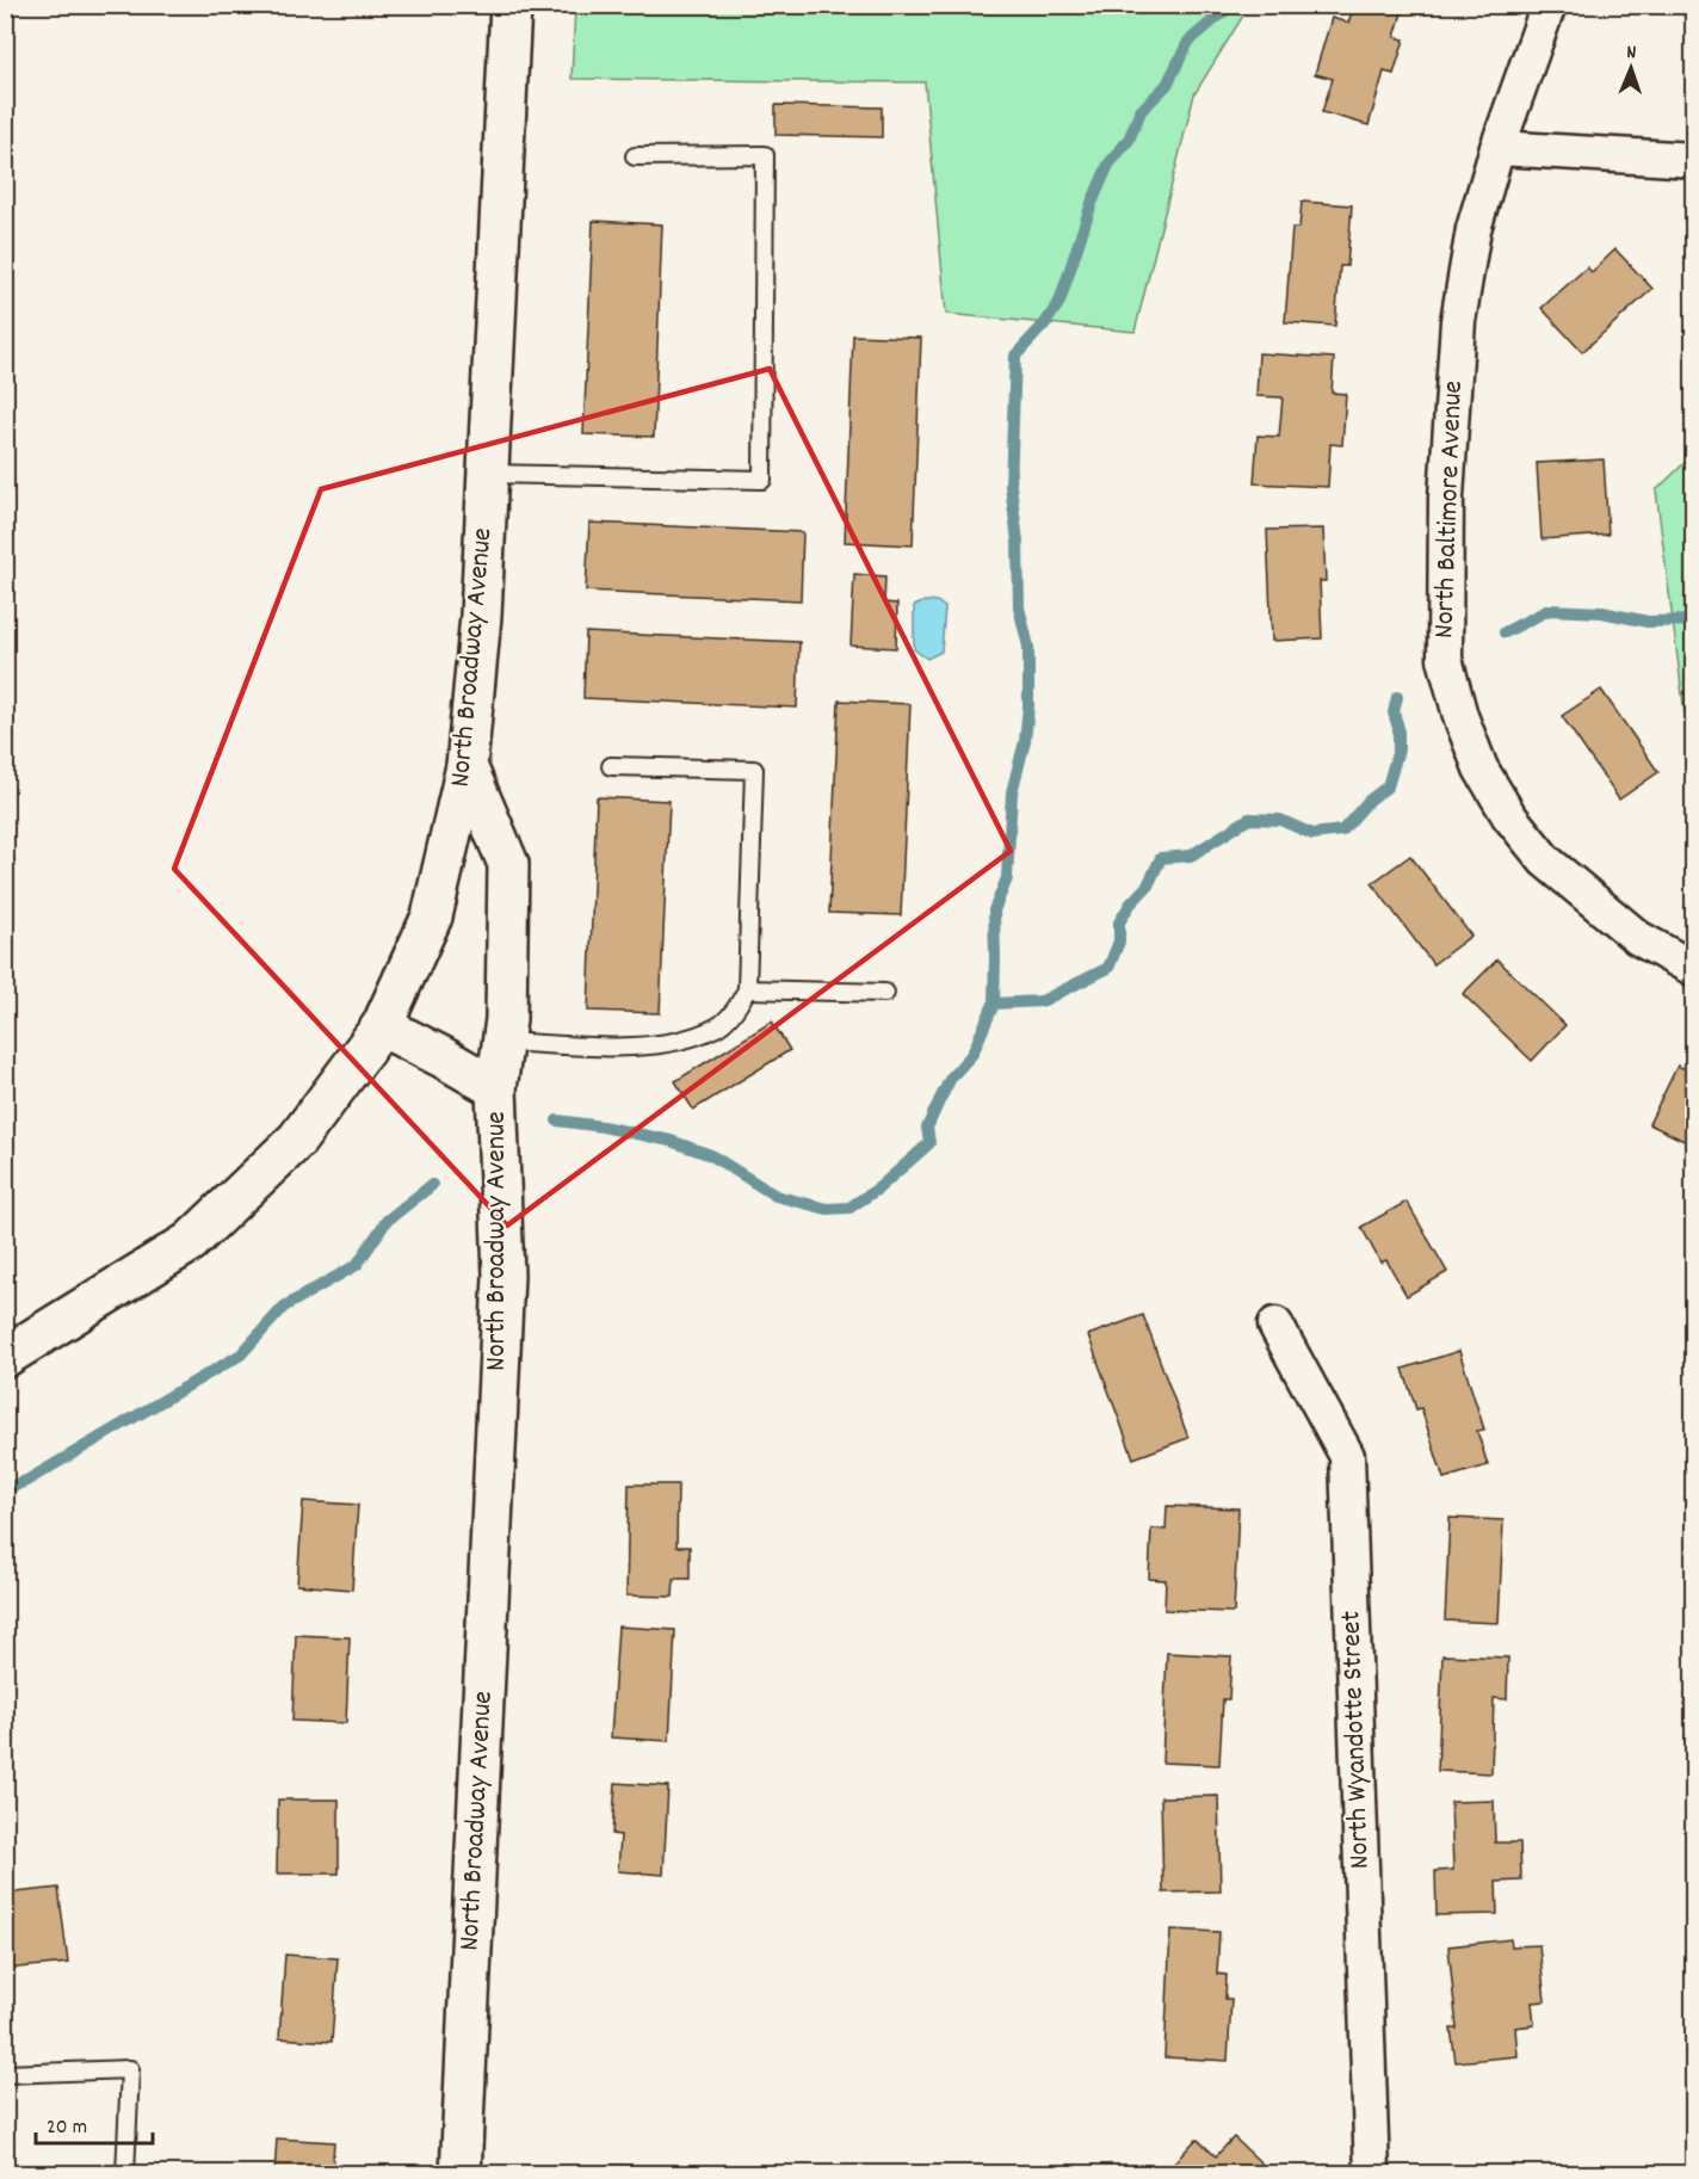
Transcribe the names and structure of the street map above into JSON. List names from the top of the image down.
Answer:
{
  "streets": {
    "street": ["North Baltimore Avenue", "North Broadway Avenue", "North Wyandotte Street"]
  },
  "scale_bar": "20 m",
  "north": "top"
}
